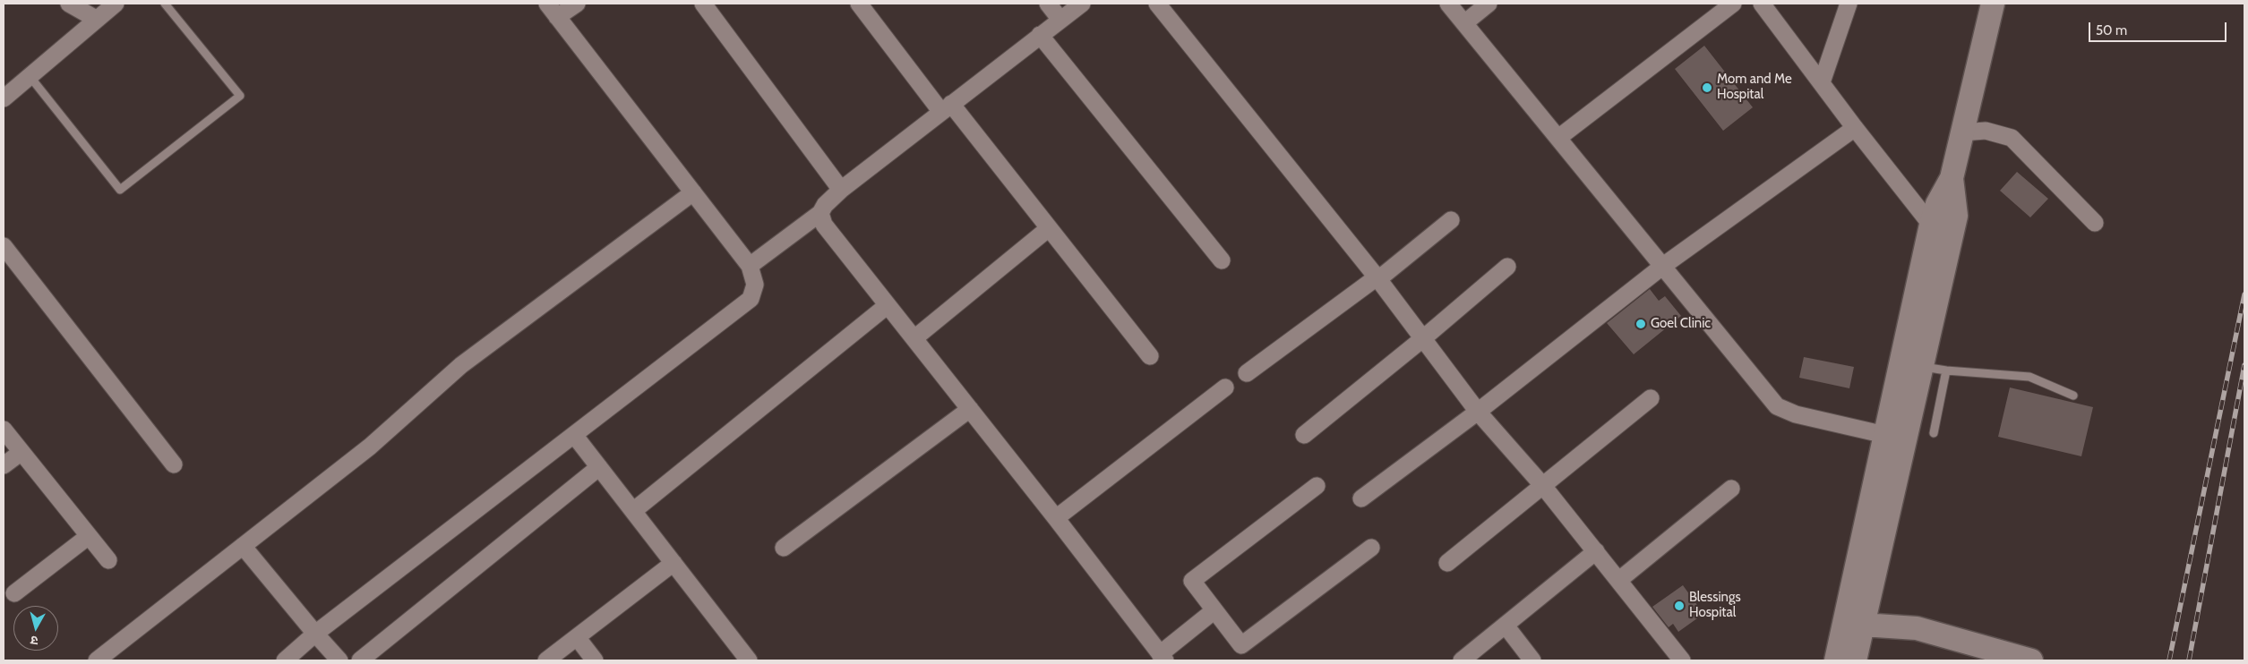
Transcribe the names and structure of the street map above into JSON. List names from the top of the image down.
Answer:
{
  "places": ["Mom and Me Hospital", "Goel Clinic", "Blessings Hospital"],
  "scale_bar": "50 m",
  "north": "bottom"
}
